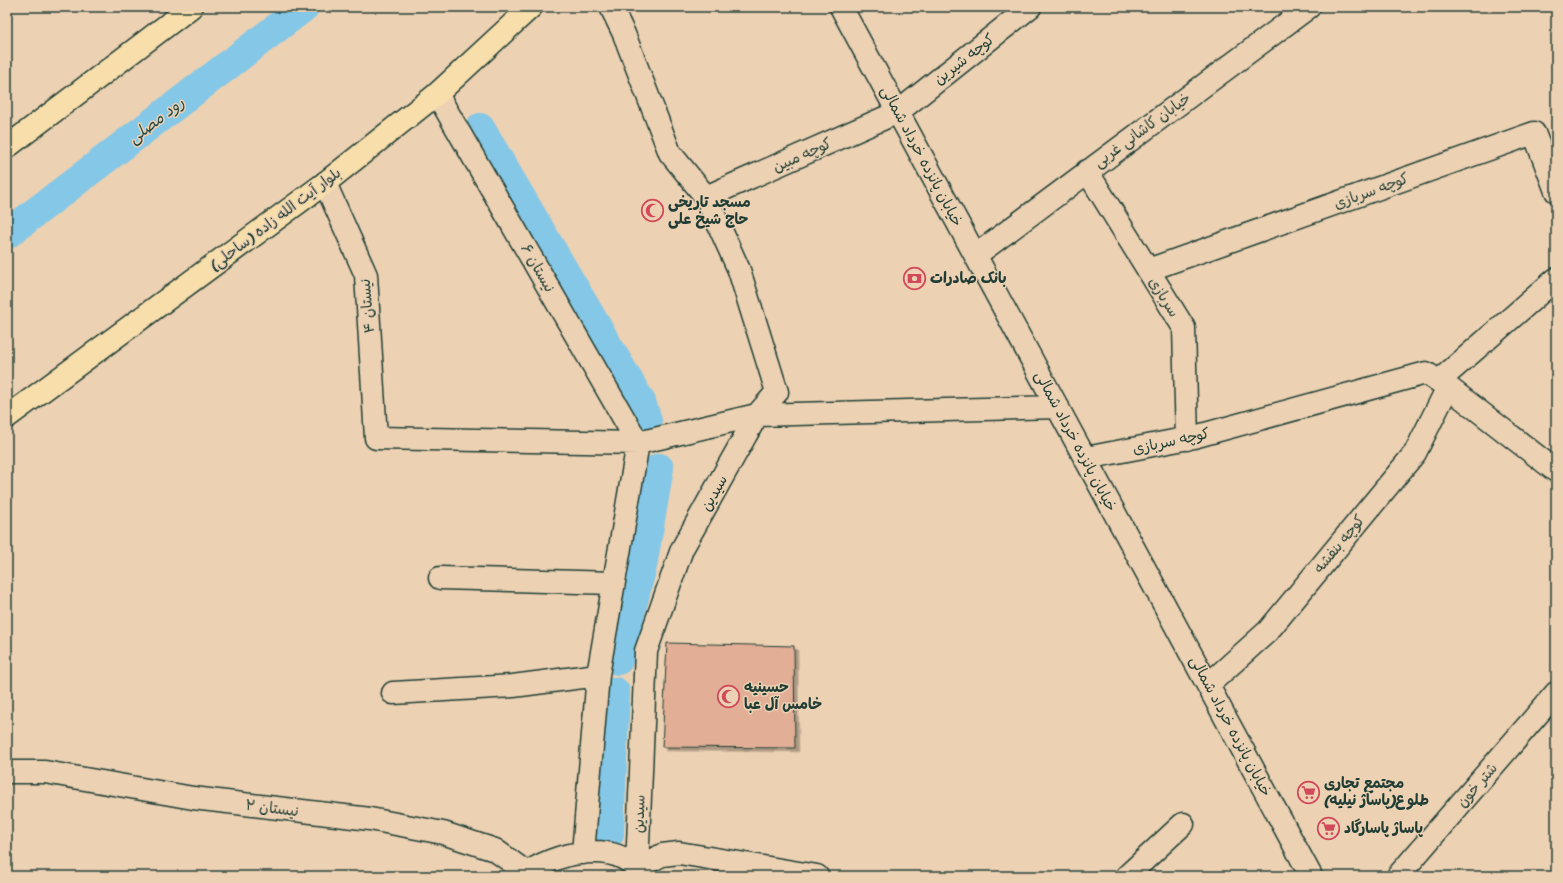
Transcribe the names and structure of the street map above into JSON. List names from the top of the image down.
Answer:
{
  "streets": {
    "main road": ["بلوار آیت الله زاده (ساحلی)"],
    "street": [
      "کوچه شیرین",
      "خیابان کاشانی غربی",
      "کوچه مبین",
      "خیابان پانزده خرداد شمالی",
      "کوچه سربازی",
      "نیستان ۶",
      "سربازی",
      "نیستان ۴",
      "سیدین",
      "کوچه بنفشه",
      "شتر خون",
      "نیستان ۲"
    ]
  },
  "crossings": [
    ["کوچه شیرین", "کوچه مبین"],
    ["کوچه شیرین", "خیابان پانزده خرداد شمالی"],
    ["خیابان کاشانی غربی", "خیابان پانزده خرداد شمالی"],
    ["خیابان کاشانی غربی", "سربازی"],
    ["کوچه مبین", "خیابان پانزده خرداد شمالی"],
    ["کوچه مبین", "سیدین"],
    ["خیابان پانزده خرداد شمالی", "کوچه سربازی"],
    ["خیابان پانزده خرداد شمالی", "کوچه بنفشه"],
    ["کوچه سربازی", "سربازی"],
    ["کوچه سربازی", "کوچه بنفشه"],
    ["بلوار آیت الله زاده (ساحلی)", "نیستان ۶"],
    ["بلوار آیت الله زاده (ساحلی)", "نیستان ۴"],
    ["نیستان ۶", "نیستان ۴"]
  ],
  "water": ["رود مصلی"],
  "places": {
    "mosque": ["مسجد تاریخی حاج شیخ علی", "حسینیه خامس آل عبا"],
    "bank": ["بانک صادرات"],
    "supermarket": ["مجتمع تجاری طلوع(پاساژ نیلیه)", "پاساژ پاسارگاد"]
  }
}
